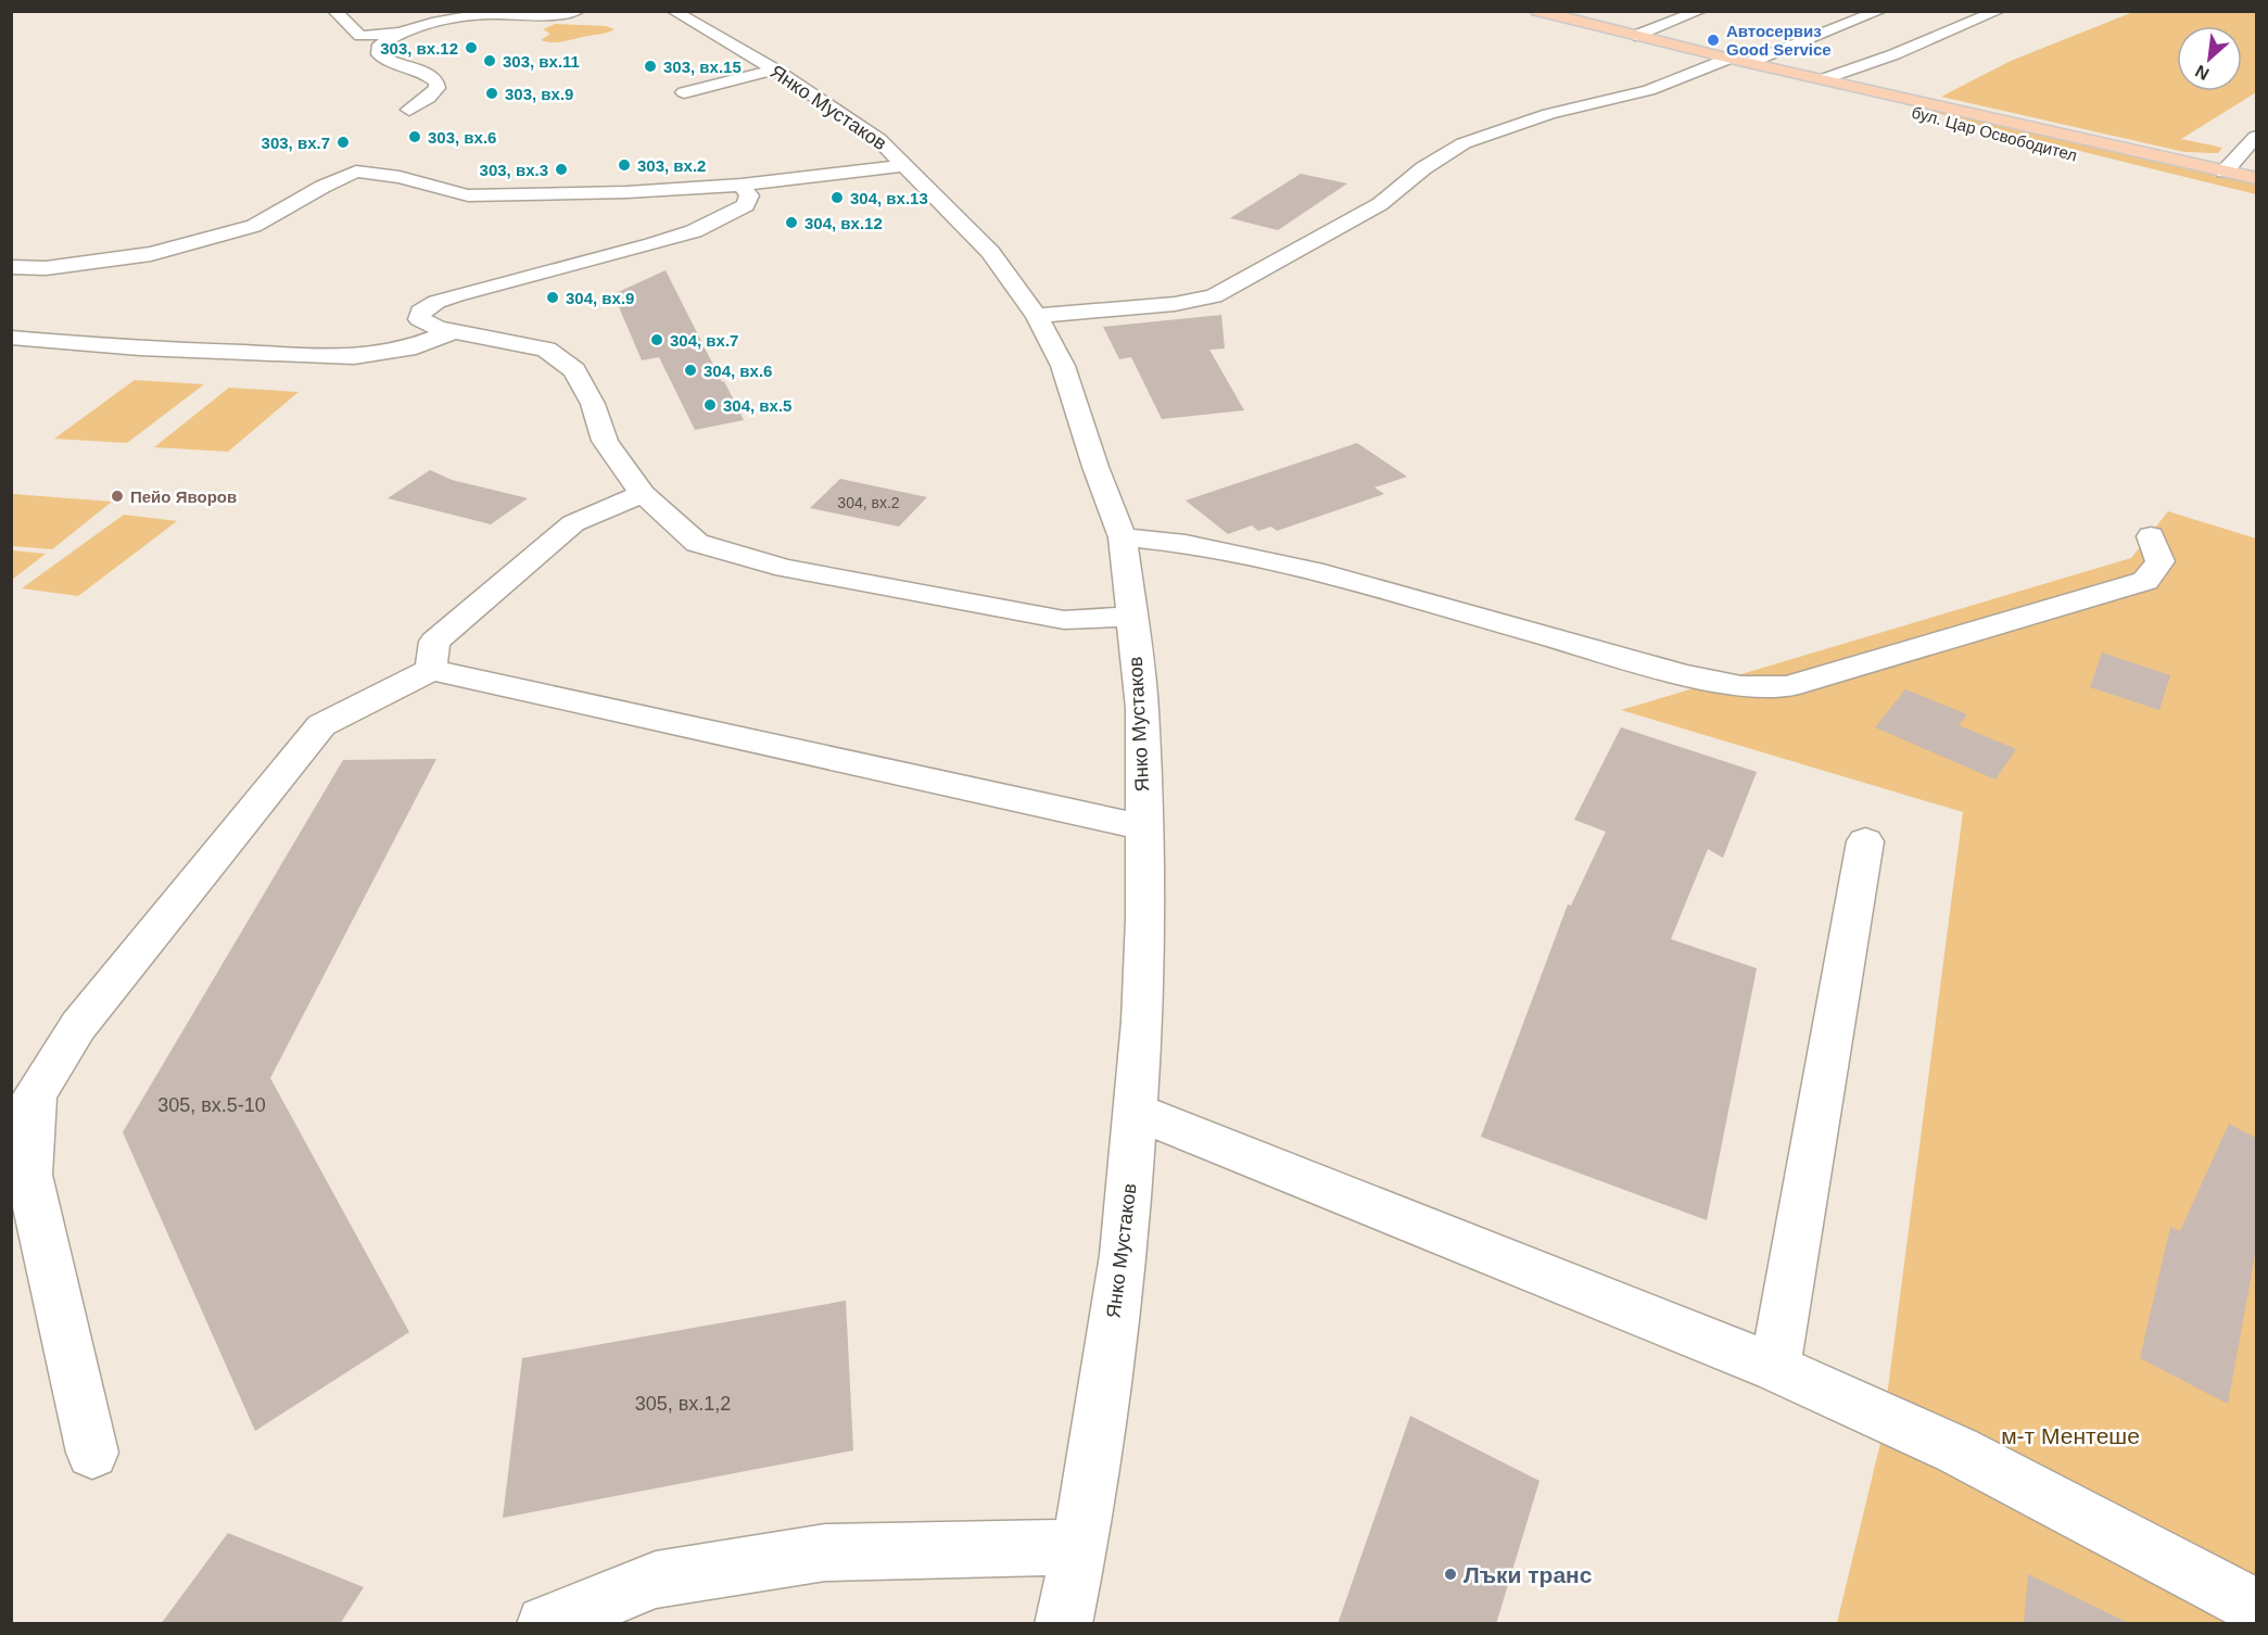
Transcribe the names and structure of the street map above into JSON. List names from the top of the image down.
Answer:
{
  "streets": {
    "main road": ["бул. Цар Освободител"],
    "street": ["Янко Мустаков"]
  },
  "parks": ["м-т Ментeше"],
  "places": [
    "Автосервиз Good Service",
    "303, вх.12",
    "303, вх.11",
    "303, вх.15",
    "303, вх.9",
    "303, вх.6",
    "303, вх.7",
    "303, вх.2",
    "303, вх.3",
    "304, вх.13",
    "304, вх.12",
    "304, вх.9",
    "304, вх.7",
    "304, вх.6",
    "304, вх.5",
    "Пейо Яворов",
    "Лъки транс"
  ],
  "house_numbers": ["304, вх.2", "305, вх.5-10", "305, вх.1,2"],
  "north": "bottom left"
}
